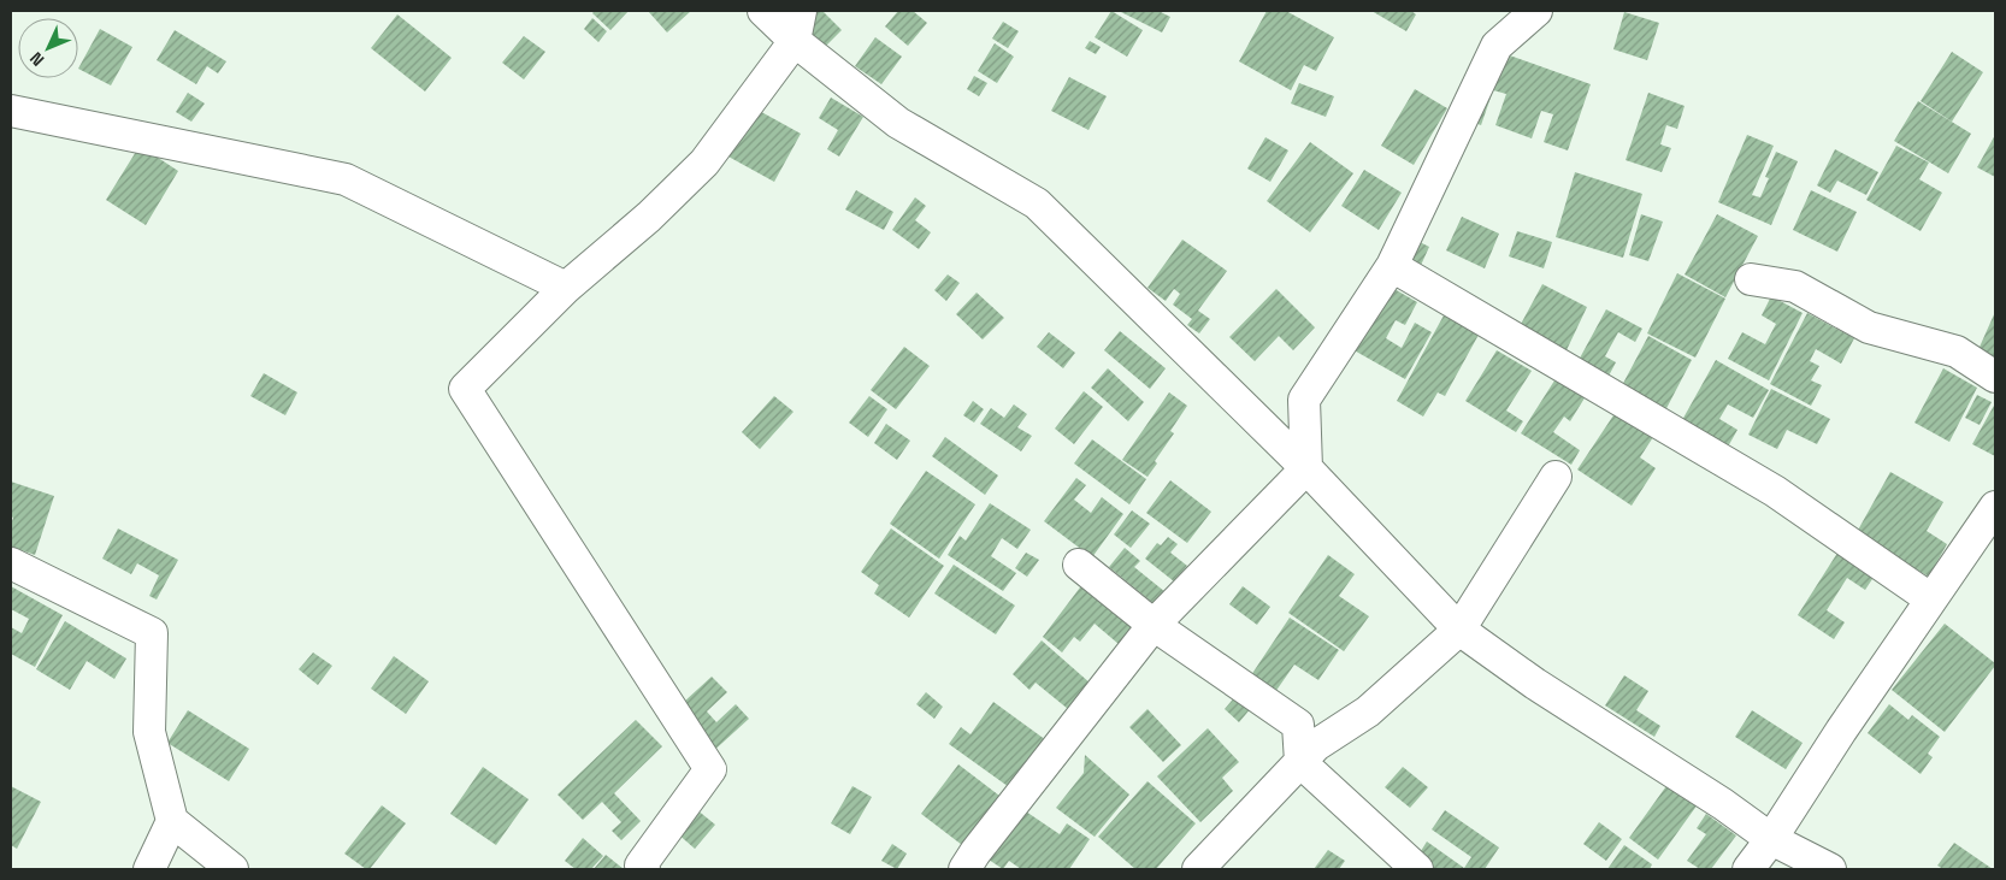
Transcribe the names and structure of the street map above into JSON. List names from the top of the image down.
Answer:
{
  "north": "bottom left"
}
